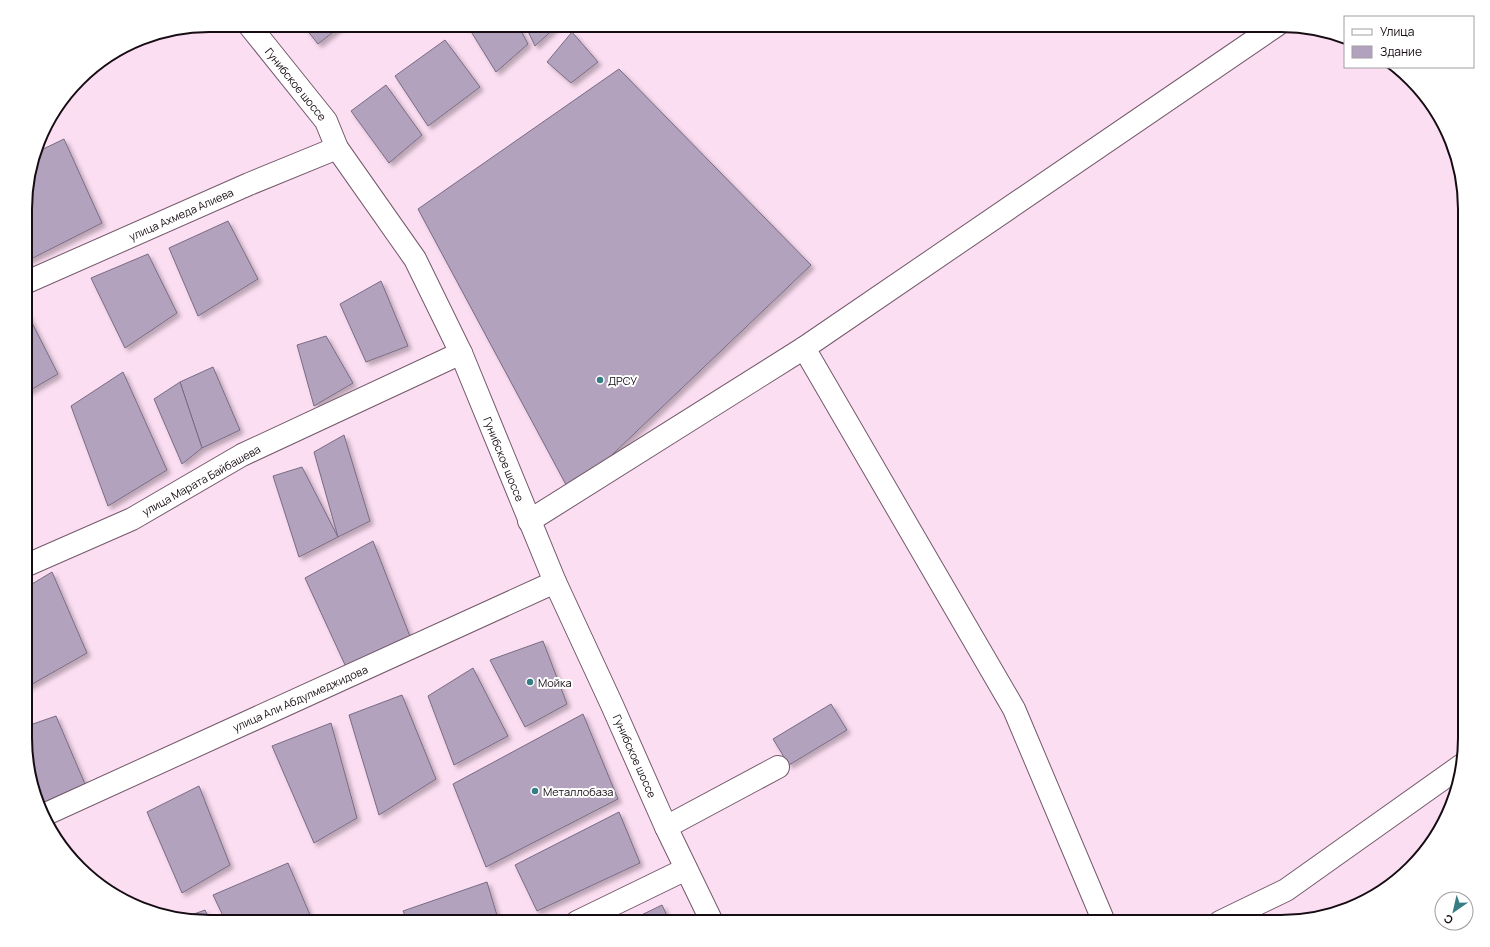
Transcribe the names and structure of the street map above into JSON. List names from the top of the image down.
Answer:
{
  "streets": {
    "street": [
      "Гунибское шоссе",
      "улица Ахмеда Алиева",
      "улица Марата Байбашева",
      "улица Али Абдулмеджидова"
    ]
  },
  "crossings": [
    ["Гунибское шоссе", "улица Ахмеда Алиева"],
    ["Гунибское шоссе", "улица Марата Байбашева"],
    ["Гунибское шоссе", "улица Али Абдулмеджидова"]
  ],
  "places": ["ДРСУ", "Мойка", "Металлобаза"],
  "legend": ["Улица", "Здание"],
  "north": "bottom left"
}
